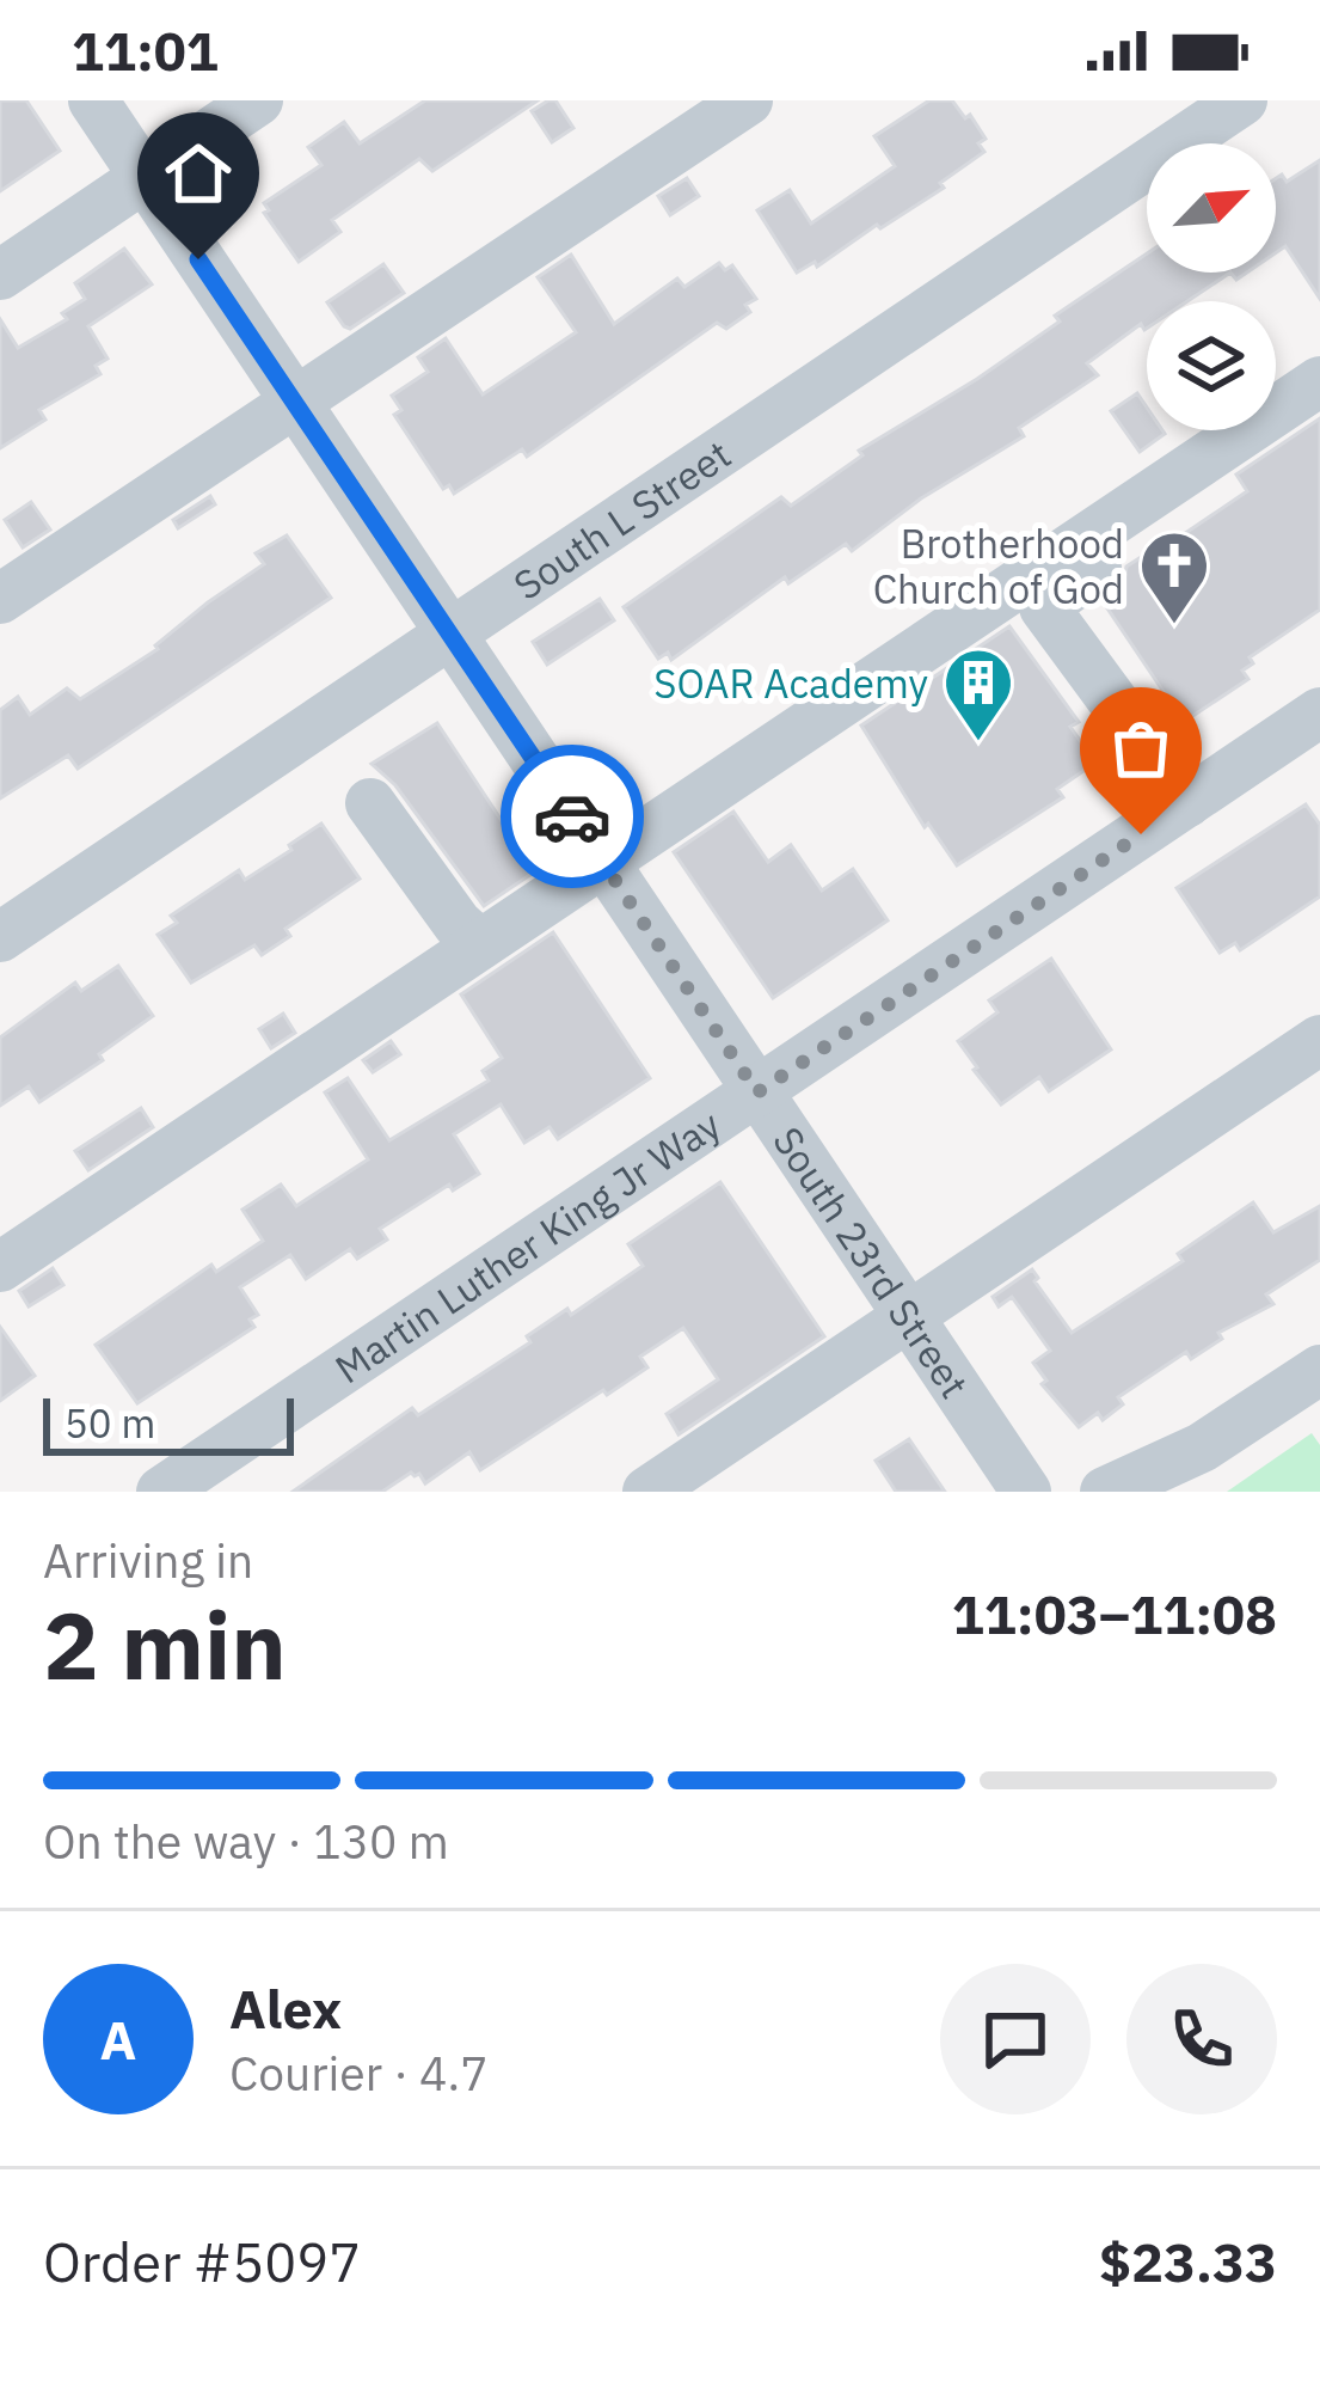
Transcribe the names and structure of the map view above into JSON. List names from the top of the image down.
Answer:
{
  "streets": {
    "street": ["South L Street", "Martin Luther King Jr Way", "South 23rd Street"]
  },
  "crossings": [
    ["South L Street", "South 23rd Street"],
    ["Martin Luther King Jr Way", "South 23rd Street"]
  ],
  "places": {
    "church": ["Brotherhood Church of God"],
    "building": ["SOAR Academy"]
  },
  "scale_bar": "50 m",
  "north": "top right",
  "page": {
    "status": "11:01",
    "scale": "50 m",
    "heading": ["2 min", "Arriving in", "11:03–11:08"],
    "panel": [
      "Alex",
      "Courier · 4.7",
      "Order #5097",
      "$23.33"
    ],
    "bar": "On the way · 130 m",
    "round": "A"
  }
}
